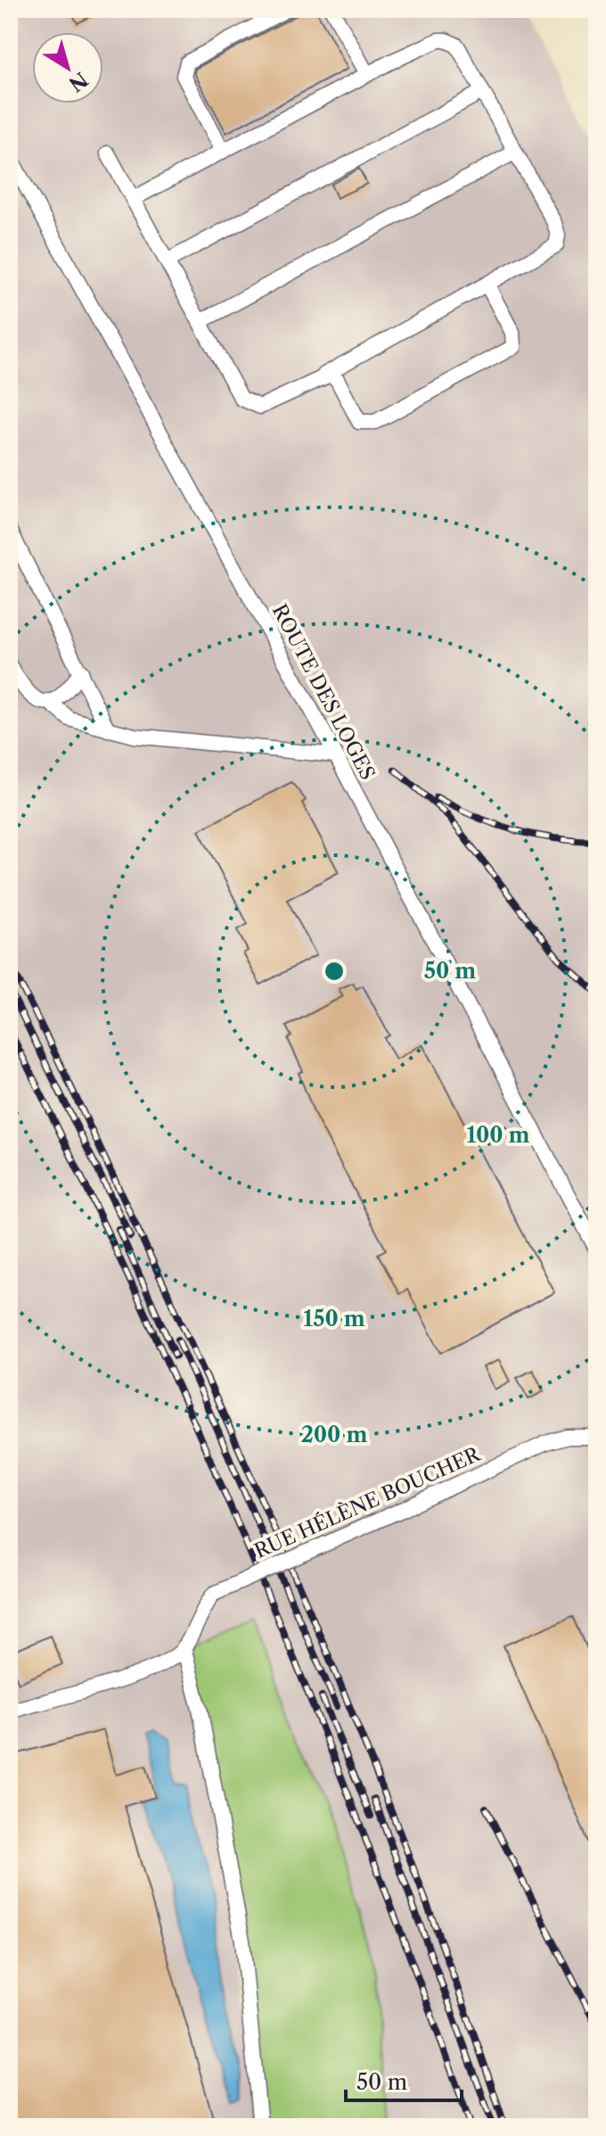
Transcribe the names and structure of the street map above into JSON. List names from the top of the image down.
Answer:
{
  "streets": {
    "street": ["ROUTE DES LOGES", "RUE HÉLÈNE BOUCHER"]
  },
  "scale_bar": "50 m",
  "north": "bottom right",
  "rings": [
    "50 m",
    "100 m",
    "150 m",
    "200 m"
  ]
}
